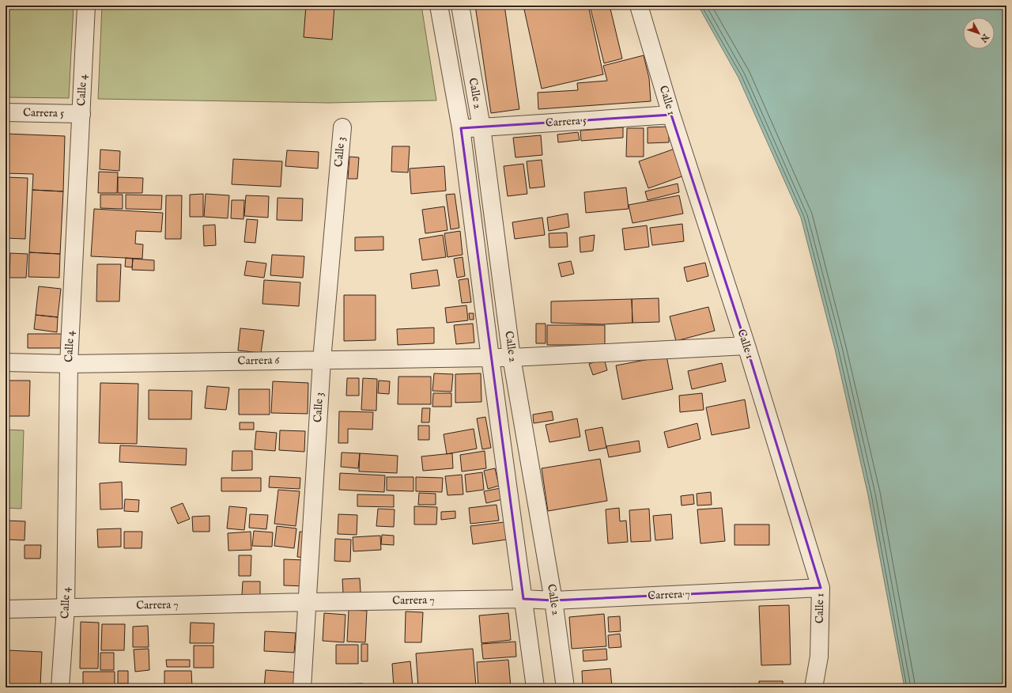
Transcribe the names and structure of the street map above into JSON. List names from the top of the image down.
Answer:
{
  "streets": {
    "street": [
      "Calle 4",
      "Calle 2",
      "Calle 1",
      "Carrera 5",
      "Calle 3",
      "Carrera 6",
      "Carrera 7"
    ]
  },
  "crossings": [
    ["Calle 4", "Carrera 5"],
    ["Calle 4", "Carrera 6"],
    ["Calle 4", "Carrera 7"],
    ["Calle 2", "Carrera 5"],
    ["Calle 2", "Carrera 6"],
    ["Calle 2", "Carrera 7"],
    ["Calle 1", "Carrera 5"],
    ["Calle 1", "Carrera 6"],
    ["Calle 1", "Carrera 7"],
    ["Calle 3", "Carrera 6"],
    ["Calle 3", "Carrera 7"]
  ],
  "north": "bottom right"
}
